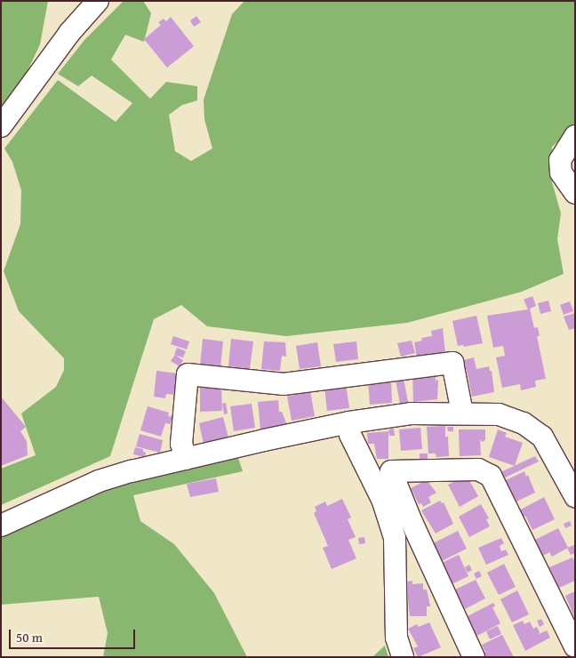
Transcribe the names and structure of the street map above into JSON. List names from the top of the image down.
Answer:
{
  "scale_bar": "50 m"
}
